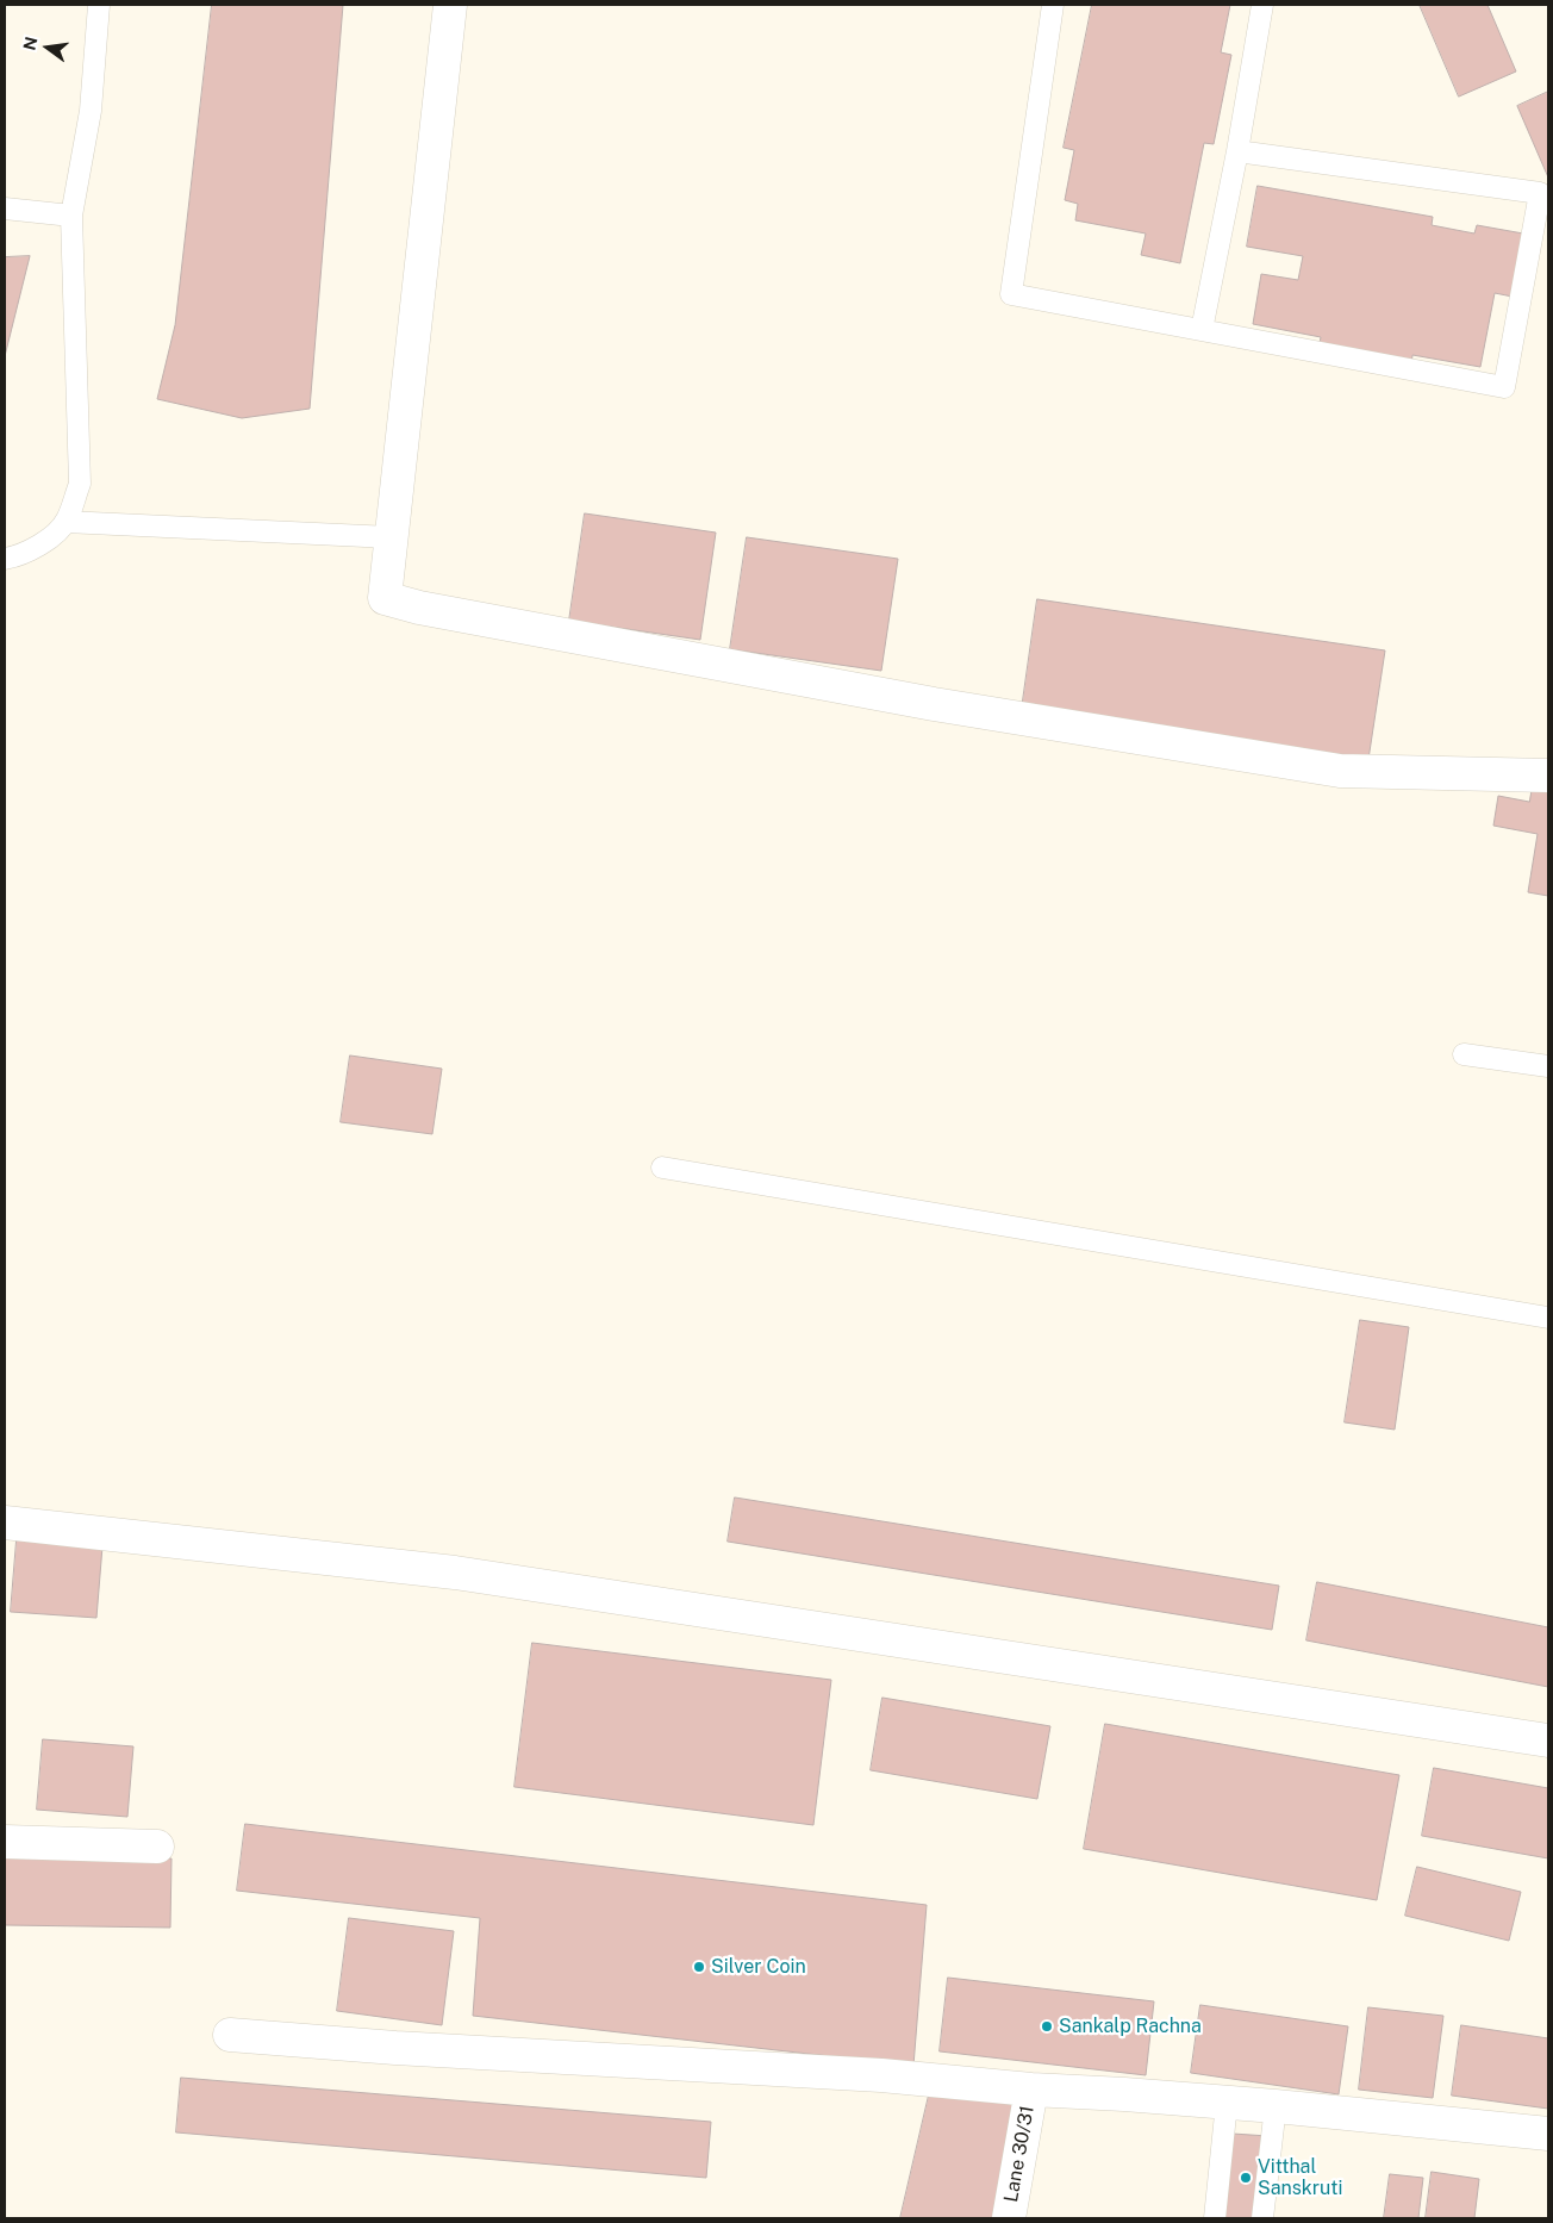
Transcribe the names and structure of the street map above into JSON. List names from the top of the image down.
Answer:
{
  "streets": {
    "street": ["Lane 30/31"]
  },
  "places": ["Silver Coin", "Sankalp Rachna", "Vitthal Sanskruti"],
  "north": "left"
}
